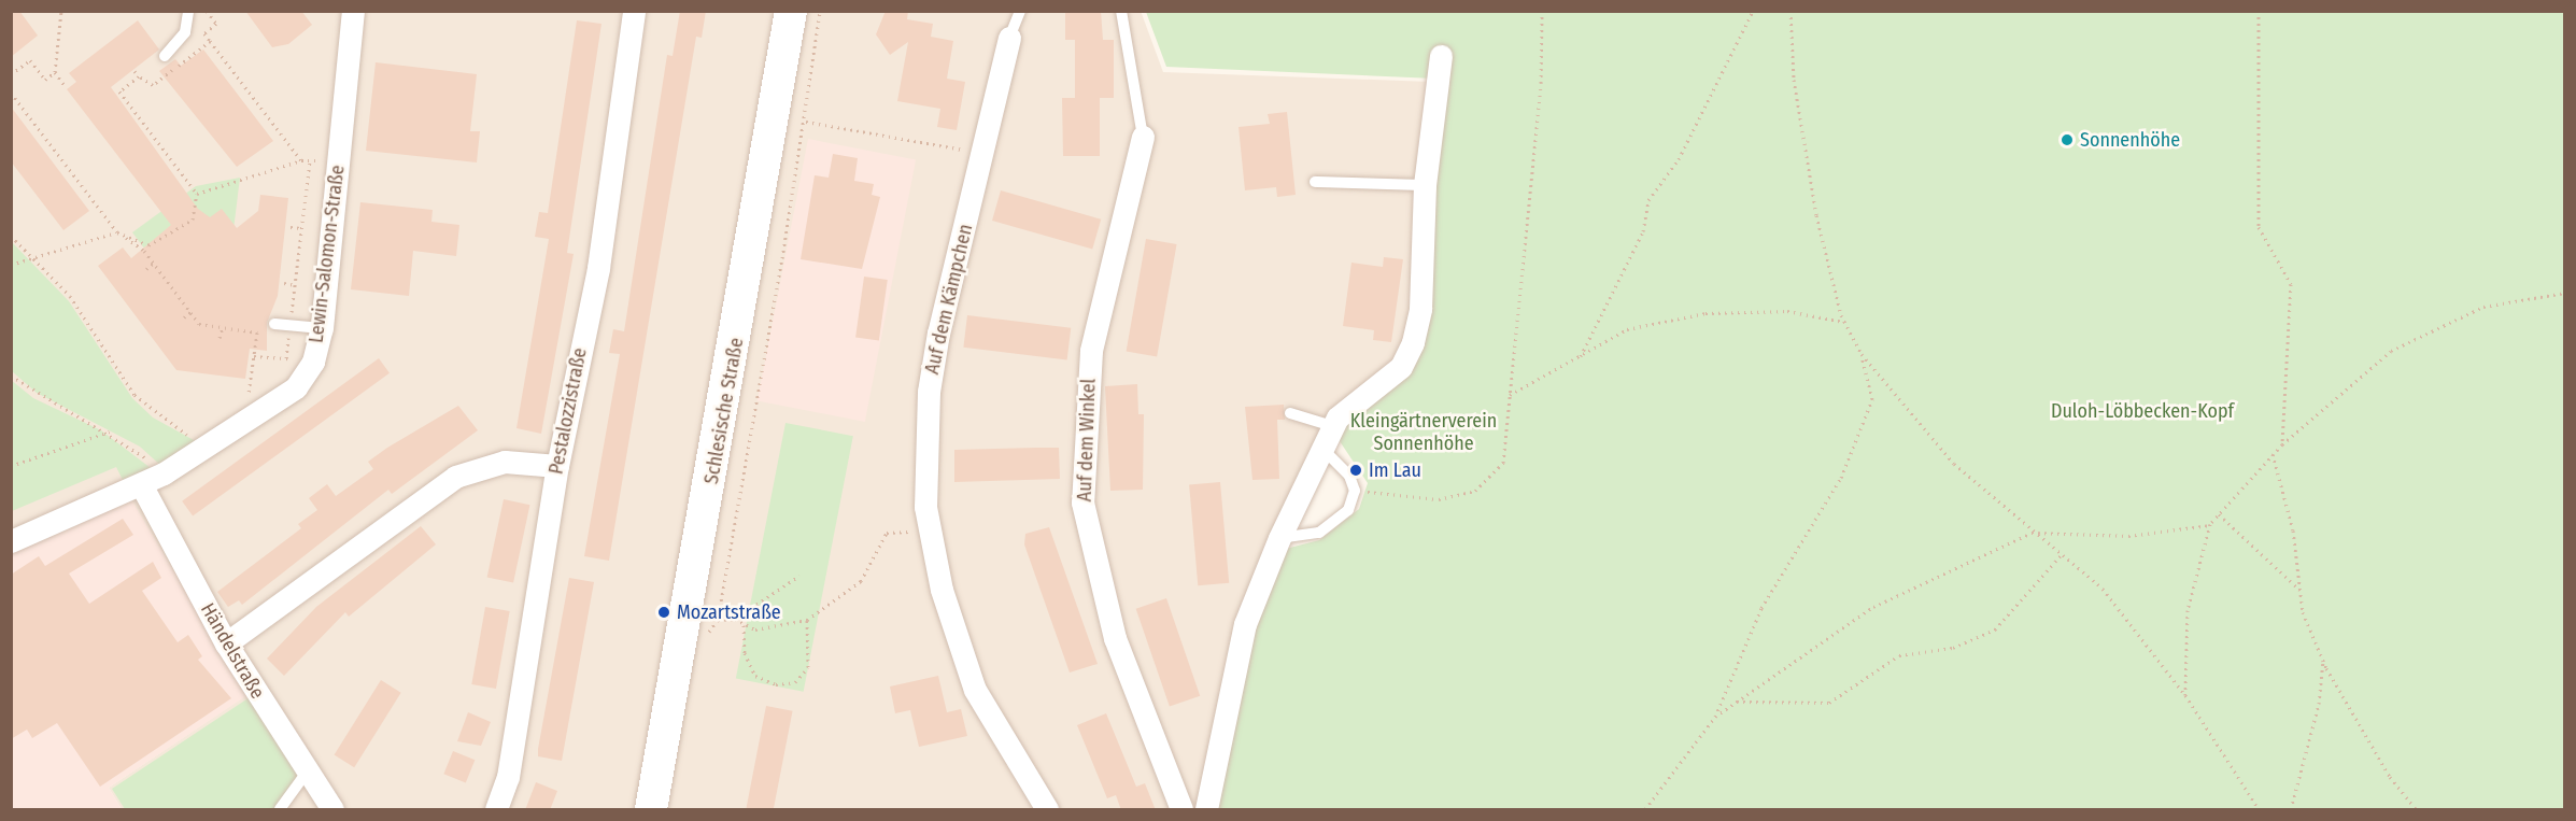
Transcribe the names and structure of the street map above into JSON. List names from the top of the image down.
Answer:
{
  "streets": {
    "main road": ["Schlesische Straße"],
    "street": [
      "Lewin-Salomon-Straße",
      "Auf dem Kämpchen",
      "Pestalozzistraße",
      "Auf dem Winkel",
      "Händelstraße"
    ]
  },
  "crossings": [
    ["Lewin-Salomon-Straße", "Händelstraße"]
  ],
  "parks": ["Duloh-Löbbecken-Kopf", "Kleingärtnerverein Sonnenhöhe"],
  "places": ["Sonnenhöhe", "Im Lau", "Mozartstraße"]
}
